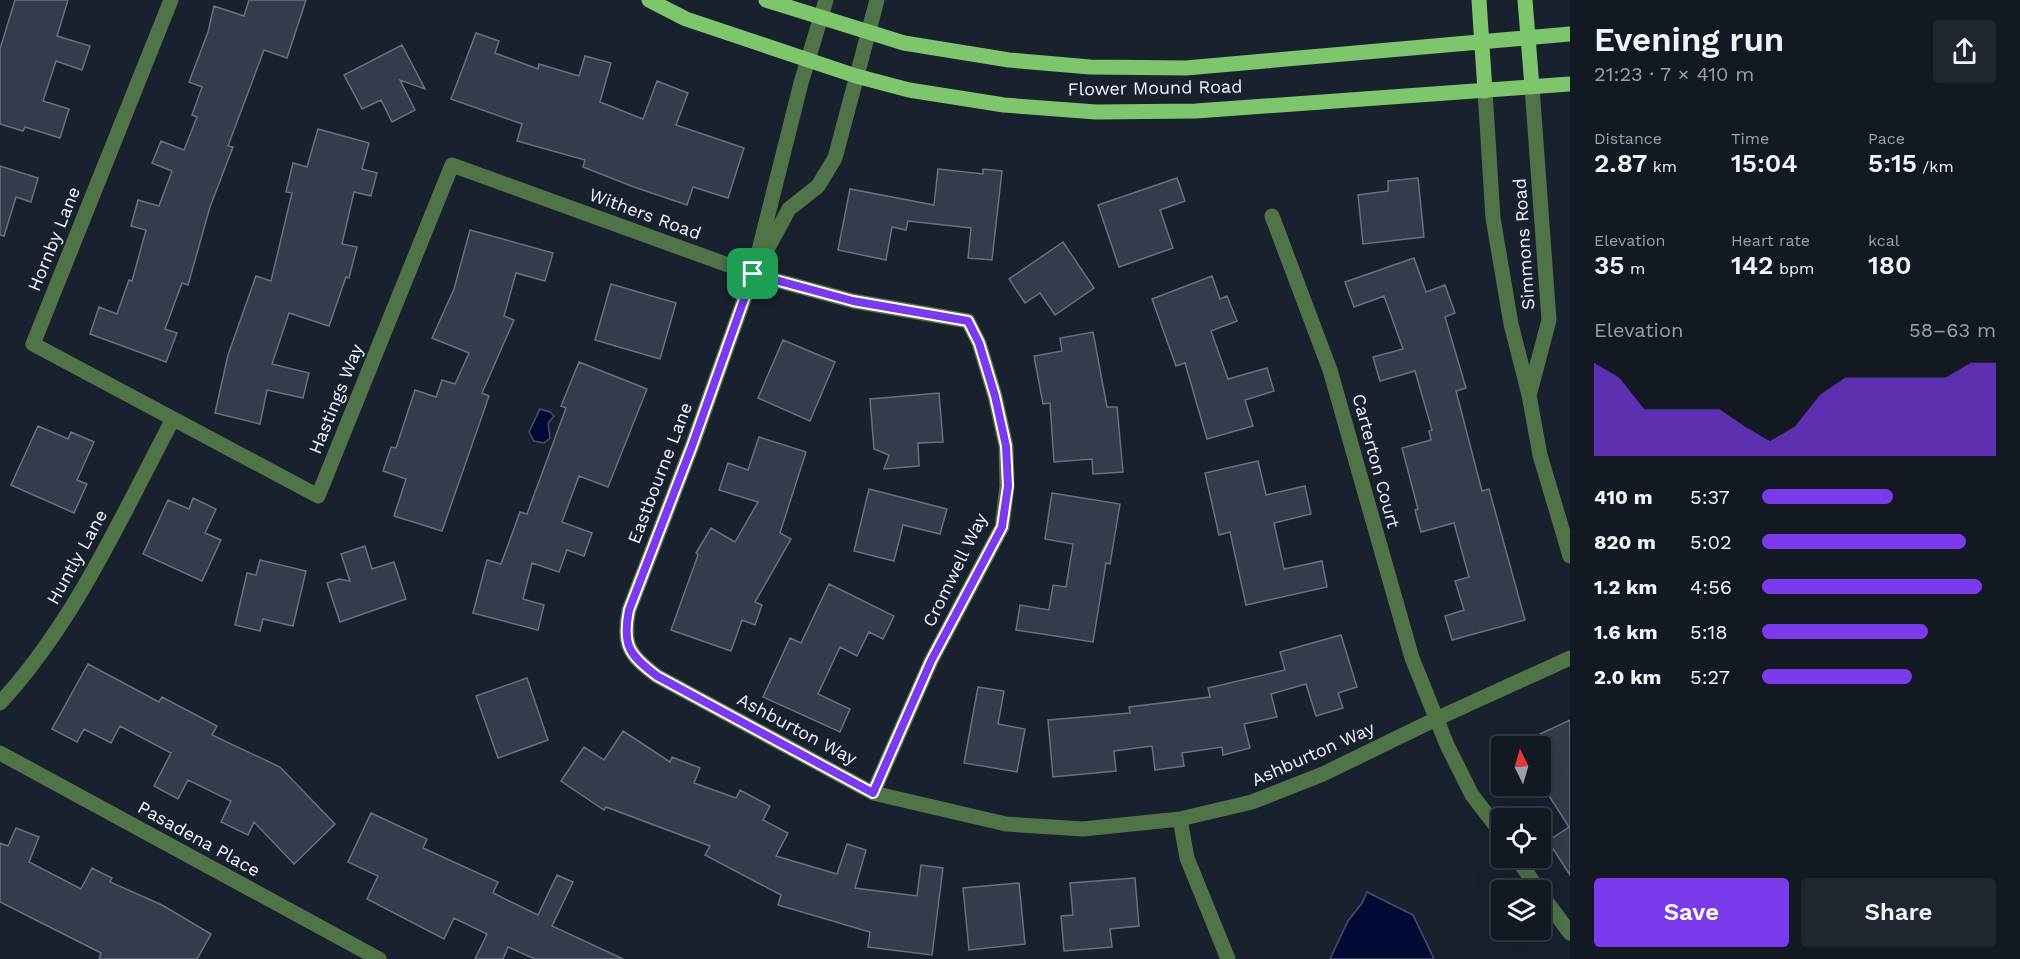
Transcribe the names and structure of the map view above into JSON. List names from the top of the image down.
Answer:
{
  "streets": {
    "main road": ["Flower Mound Road"],
    "street": [
      "Withers Road",
      "Hornby Lane",
      "Simmons Road",
      "Hastings Way",
      "Carterton Court",
      "Eastbourne Lane",
      "Huntly Lane",
      "Cromwell Way",
      "Ashburton Way",
      "Pasadena Place"
    ]
  },
  "crossings": [
    ["Flower Mound Road", "Simmons Road"],
    ["Flower Mound Road", "Eastbourne Lane"],
    ["Withers Road", "Hastings Way"],
    ["Withers Road", "Eastbourne Lane"],
    ["Withers Road", "Cromwell Way"],
    ["Hornby Lane", "Hastings Way"],
    ["Hornby Lane", "Huntly Lane"],
    ["Hastings Way", "Huntly Lane"],
    ["Carterton Court", "Ashburton Way"],
    ["Eastbourne Lane", "Ashburton Way"],
    ["Cromwell Way", "Ashburton Way"]
  ],
  "north": "top",
  "page": {
    "heading": ["Evening run", "21:23 · 7 × 410 m"],
    "stats": [
      ["Distance", "2.87 km"],
      ["Time", "15:04"],
      ["Pace", "5:15 /km"],
      ["Elevation", "35 m"],
      ["Heart rate", "142 bpm"],
      ["kcal", "180"]
    ],
    "chart": ["Elevation", "58–63 m"],
    "list": [
      {
        "name": "410 m",
        "note": "5:37"
      },
      {
        "name": "820 m",
        "note": "5:02"
      },
      {
        "name": "1.2 km",
        "note": "4:56"
      },
      {
        "name": "1.6 km",
        "note": "5:18"
      },
      {
        "name": "2.0 km",
        "note": "5:27"
      }
    ],
    "buttons": ["Save", "Share"]
  }
}
